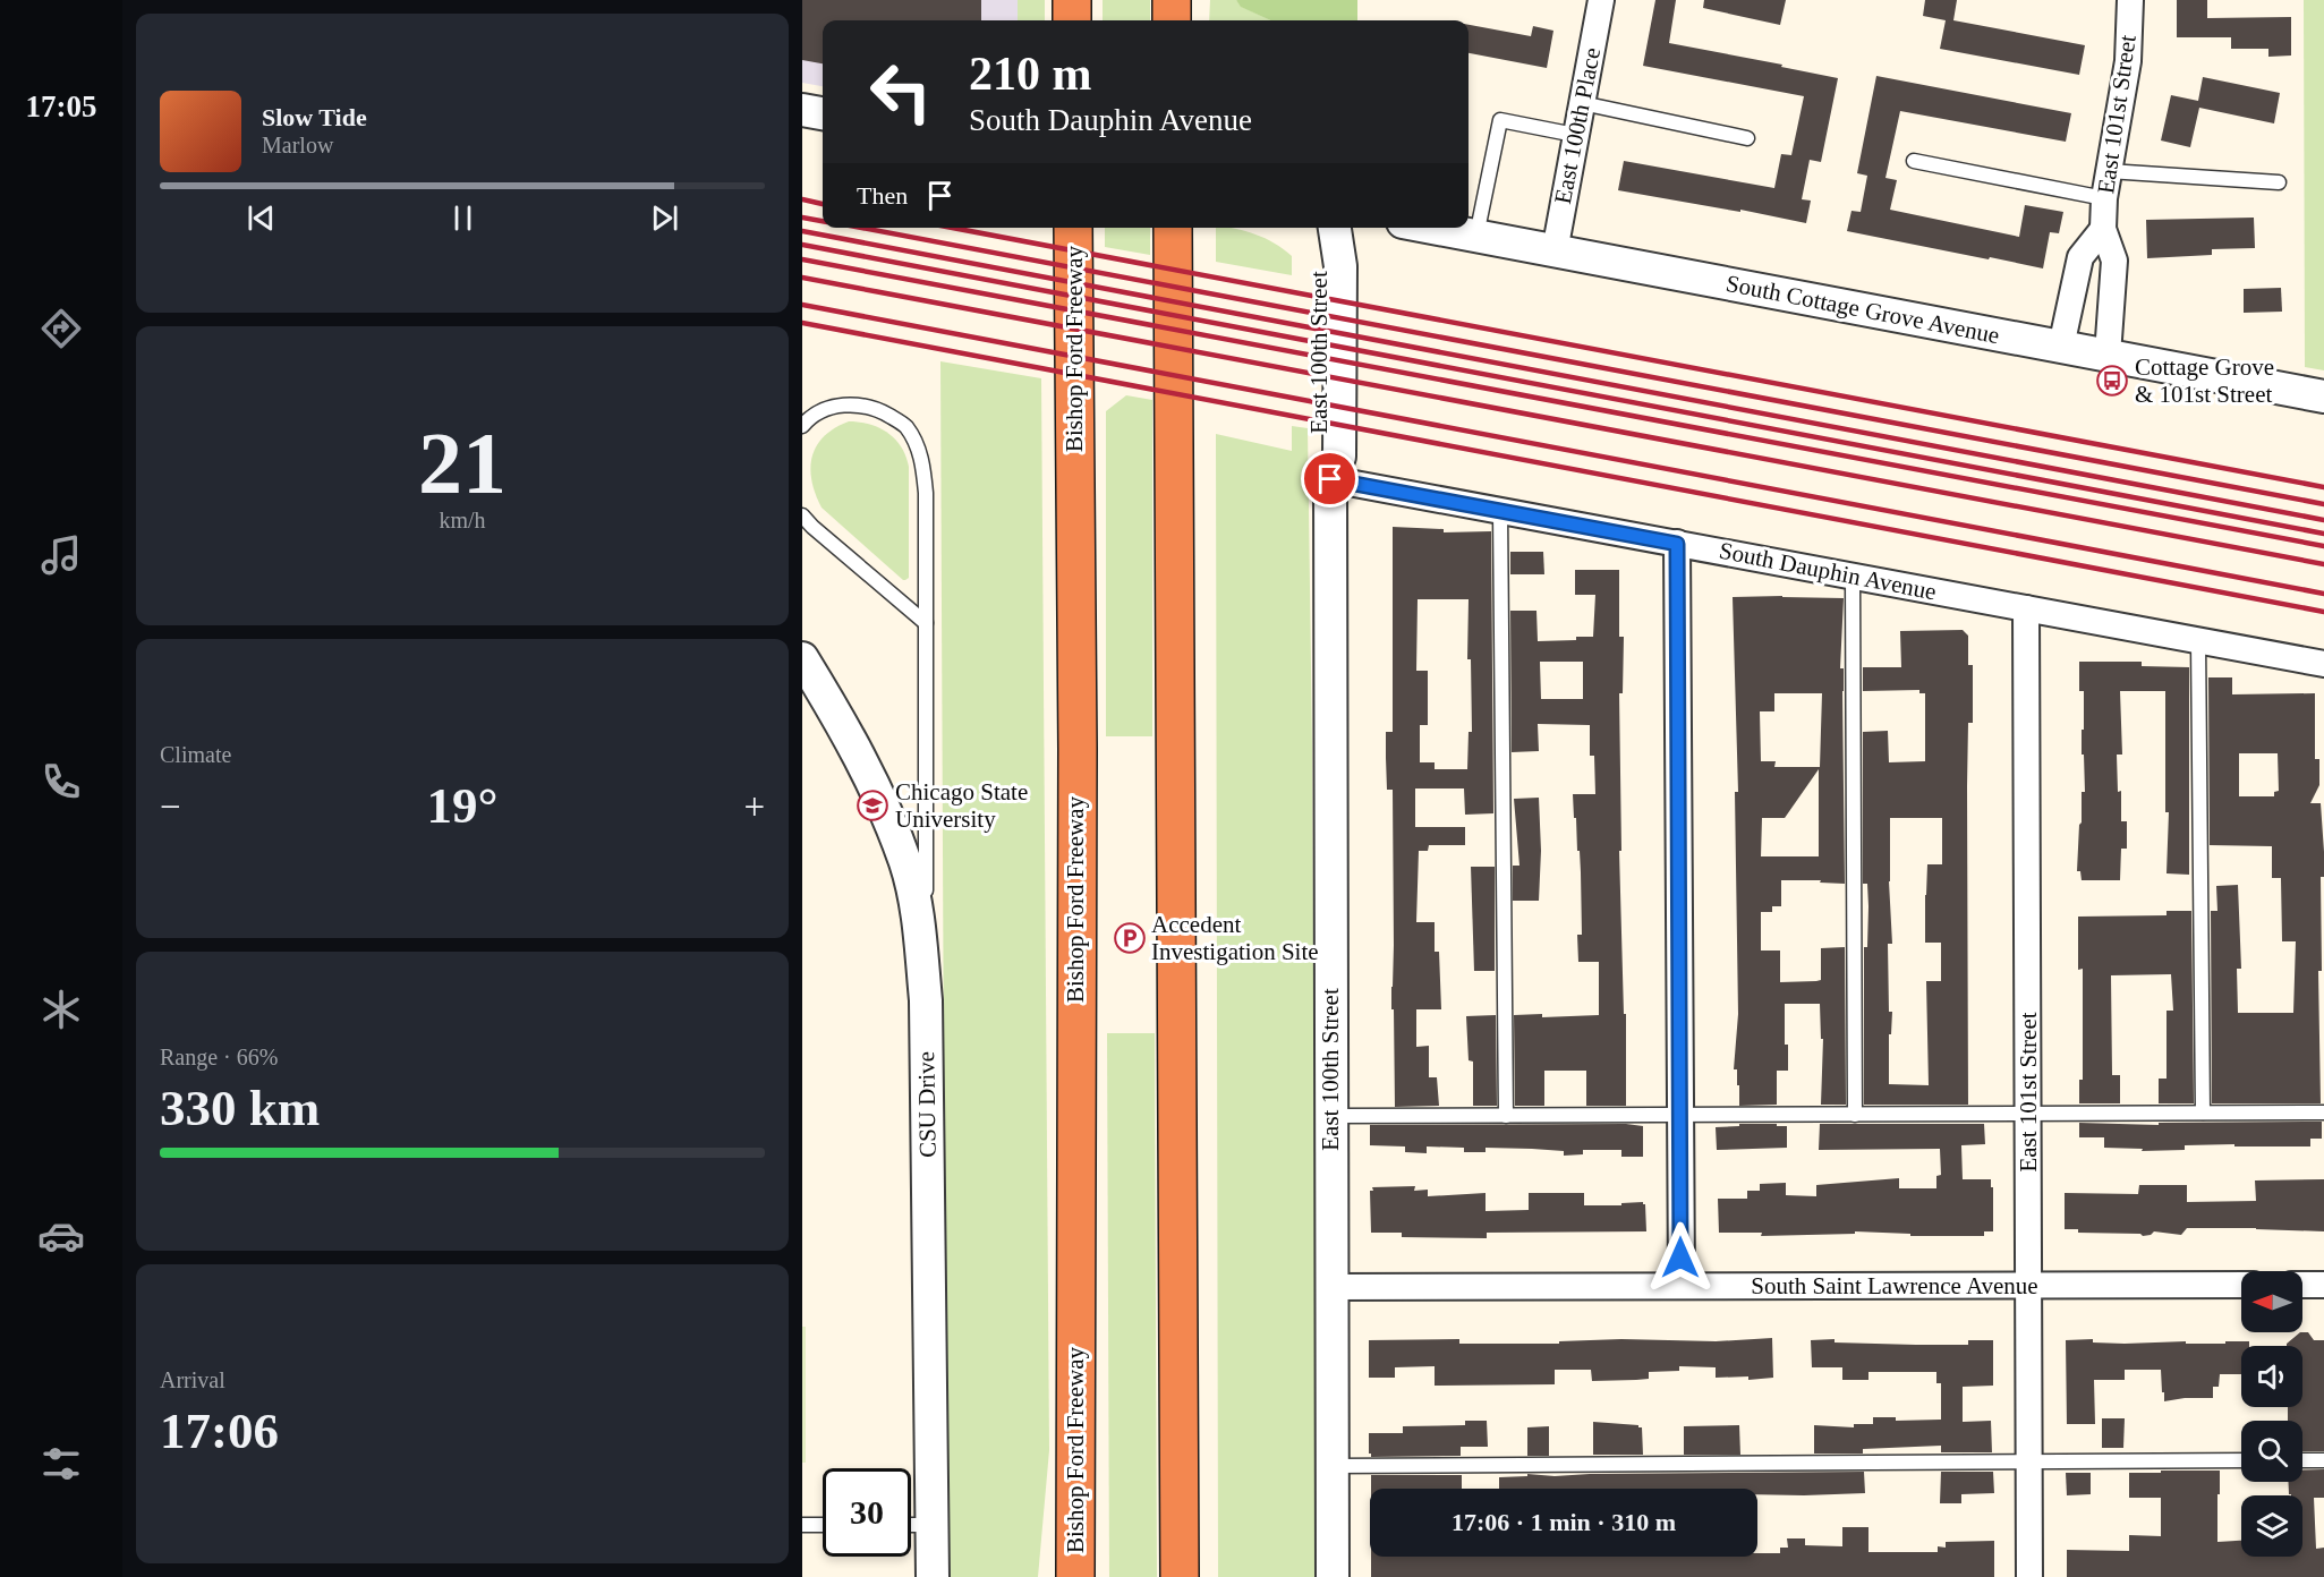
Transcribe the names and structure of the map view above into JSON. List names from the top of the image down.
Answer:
{
  "streets": {
    "highway": ["Bishop Ford Freeway"],
    "street": [
      "East 101st Street",
      "East 100th Place",
      "South Cottage Grove Avenue",
      "East 100th Street",
      "South Dauphin Avenue",
      "CSU Drive",
      "South Saint Lawrence Avenue"
    ]
  },
  "crossings": [
    ["East 101st Street", "South Cottage Grove Avenue"],
    ["East 101st Street", "South Dauphin Avenue"],
    ["East 101st Street", "South Saint Lawrence Avenue"],
    ["East 100th Place", "South Cottage Grove Avenue"],
    ["East 100th Street", "South Dauphin Avenue"],
    ["East 100th Street", "South Saint Lawrence Avenue"]
  ],
  "places": {
    "bus stop": ["Cottage Grove & 101st Street"],
    "school or university": ["Chicago State University"],
    "parking": ["Accedent Investigation Site"]
  },
  "north": "left",
  "page": {
    "tabs": "17:05",
    "turn": ["210 m", "South Dauphin Avenue"],
    "song": ["Slow Tide", "Marlow"],
    "then": "Then",
    "tile": [
      ["21", "km/h"],
      "Climate",
      ["Range · 66%", "330 km"],
      ["Arrival", "17:06"]
    ],
    "heat": ["−", "19°", "+"],
    "limit": "30",
    "trip": "17:06 · 1 min · 310 m"
  }
}
